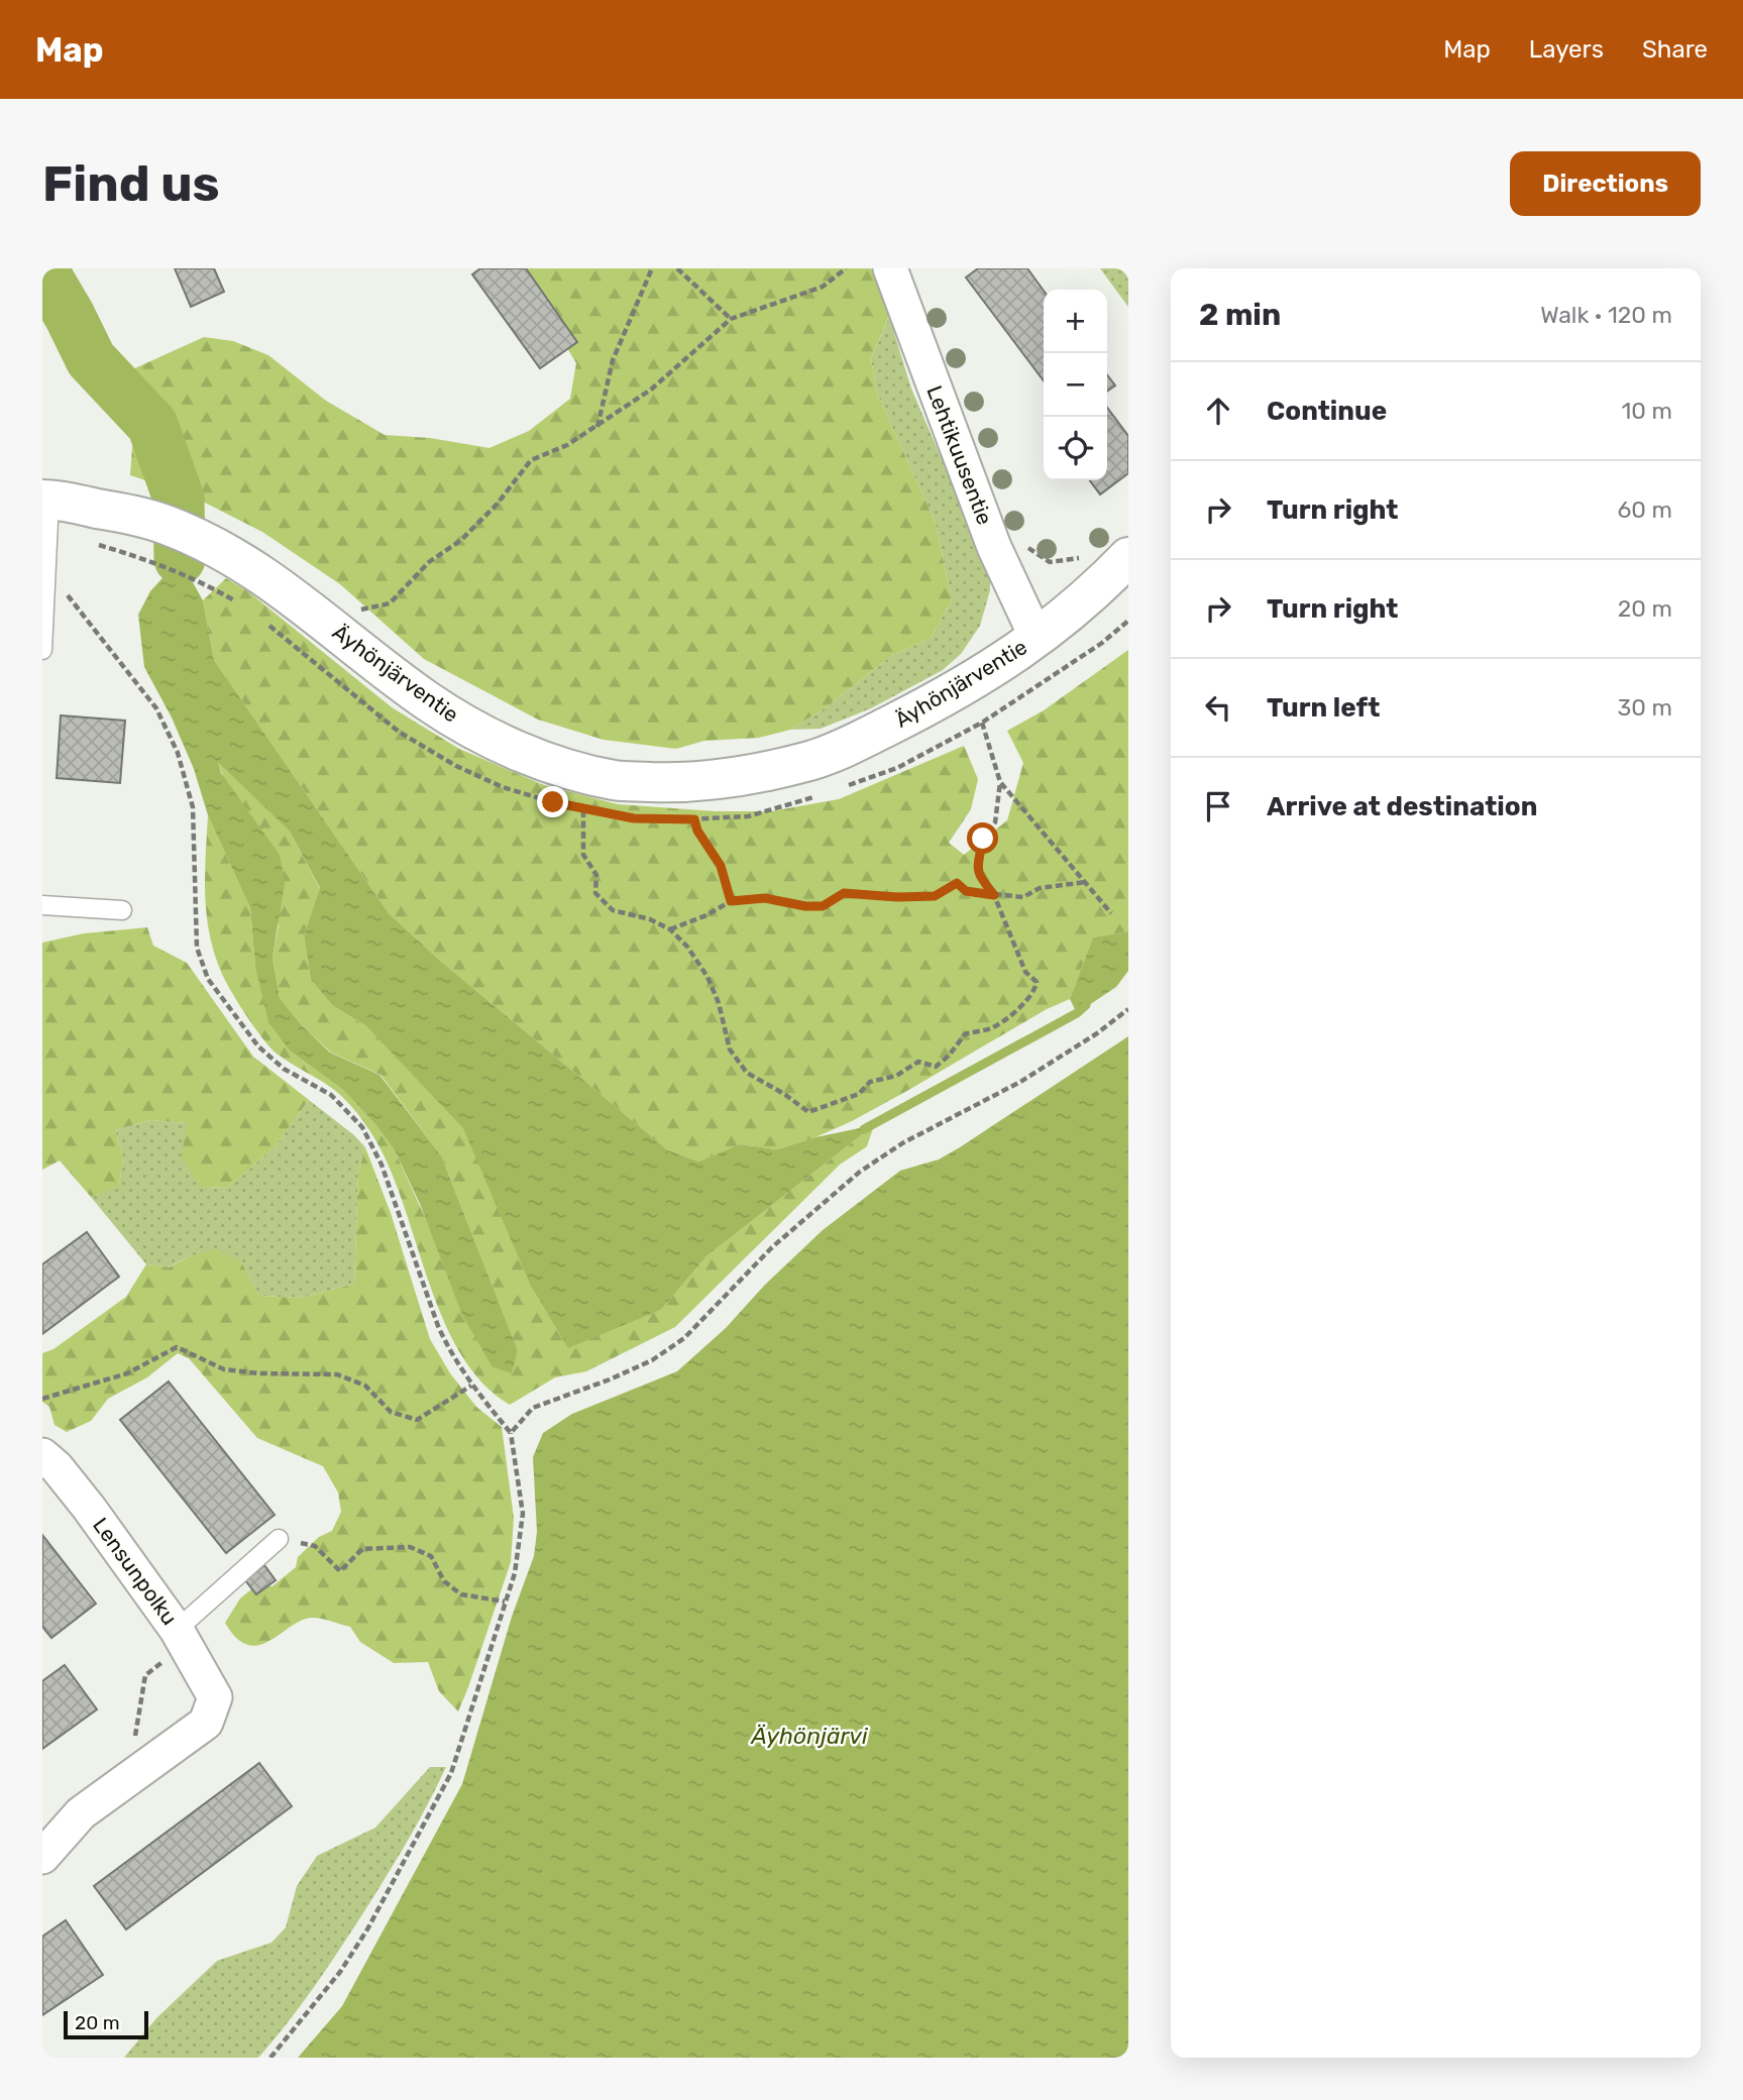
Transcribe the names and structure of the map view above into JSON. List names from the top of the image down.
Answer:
{
  "streets": {
    "main road": ["Äyhönjärventie"],
    "street": ["Lehtikuusentie", "Lensunpolku"]
  },
  "crossings": [
    ["Lehtikuusentie", "Äyhönjärventie"]
  ],
  "water": ["Äyhönjärvi"],
  "scale_bar": "20 m",
  "page": {
    "header": "Map",
    "nav": ["Map", "Layers", "Share"],
    "buttons": "Directions",
    "title": "Find us",
    "heading": ["2 min", "Walk · 120 m"],
    "map_buttons": ["+", "−"],
    "list": [
      ["Continue", "10 m"],
      ["Turn right", "60 m"],
      ["Turn right", "20 m"],
      ["Turn left", "30 m"],
      "Arrive at destination"
    ],
    "scale": "20 m"
  }
}
